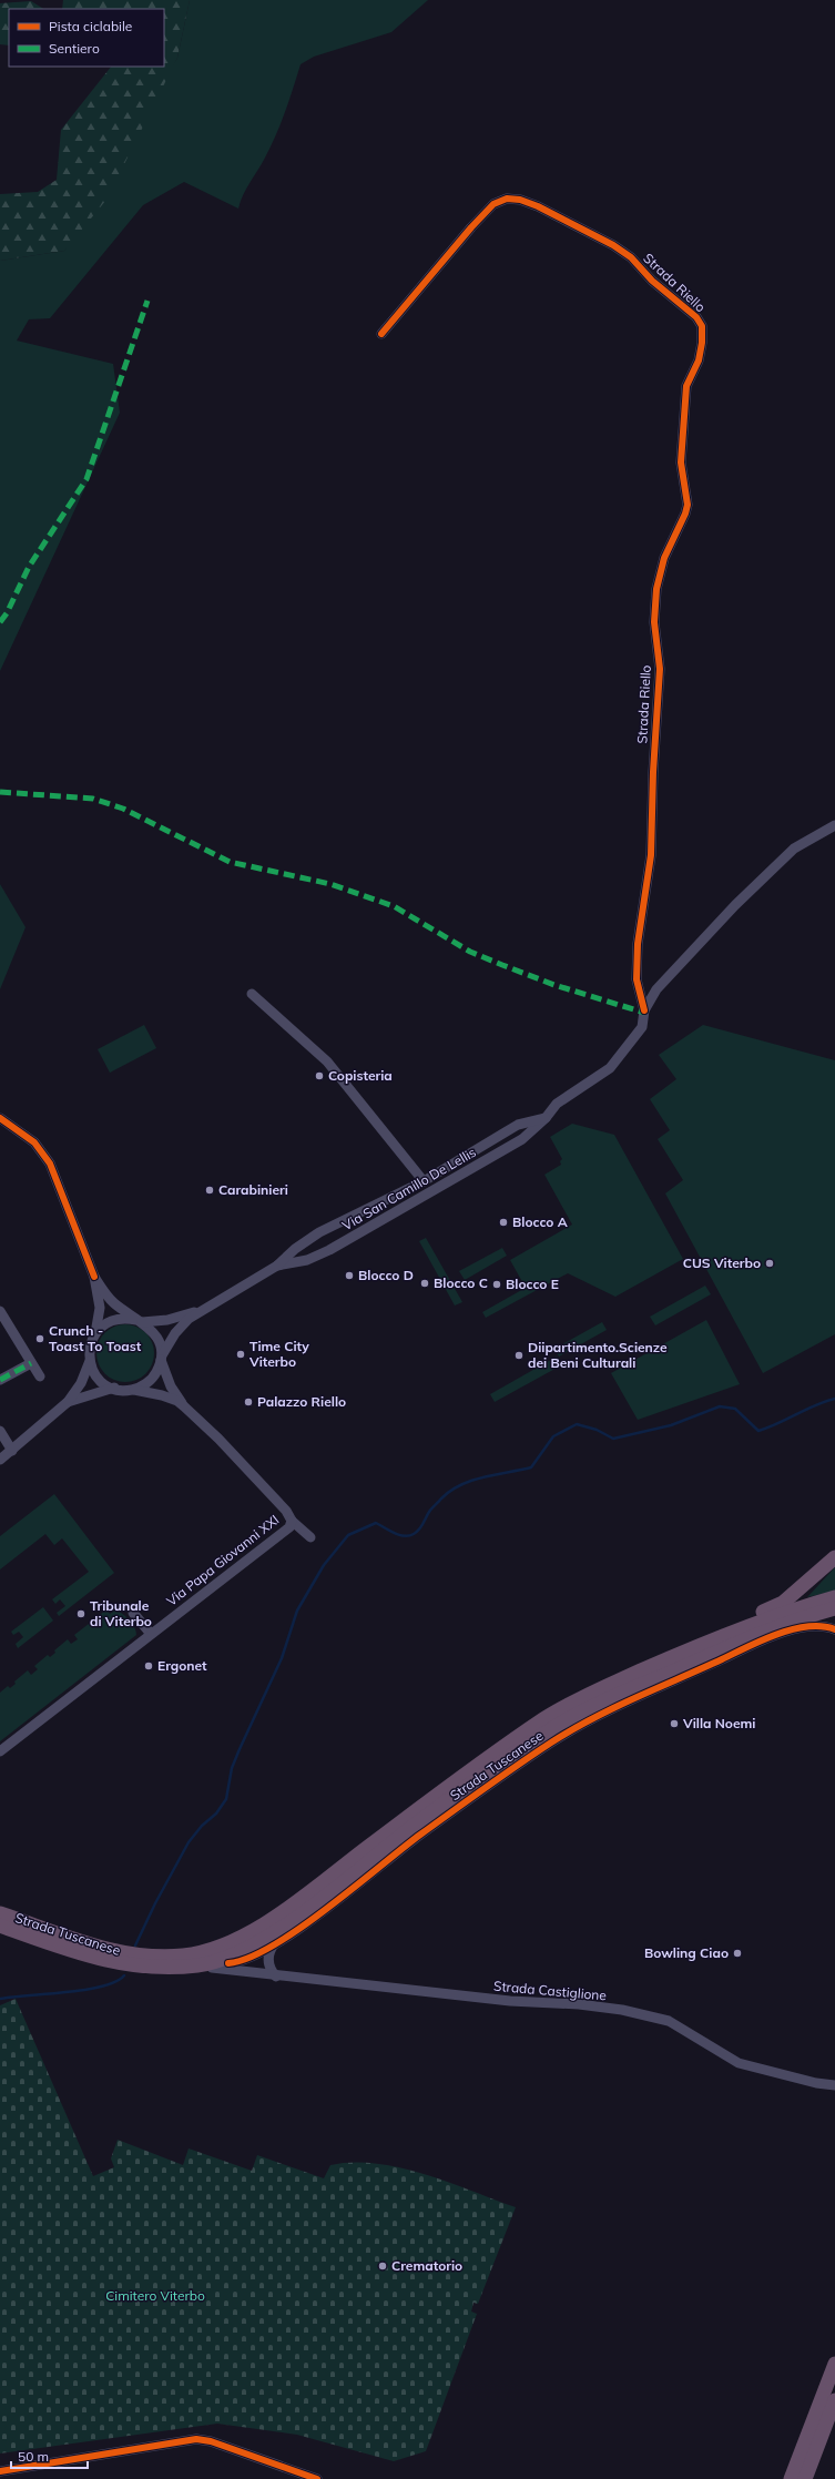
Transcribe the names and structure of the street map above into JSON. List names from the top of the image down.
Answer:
{
  "streets": {
    "highway": ["Strada Tuscanese"],
    "street": [
      "Strada Riello",
      "Via San Camillo De Lellis",
      "Via Papa Giovanni XXI",
      "Strada Castiglione"
    ]
  },
  "crossings": [
    ["Strada Riello", "Via San Camillo De Lellis"],
    ["Strada Tuscanese", "Strada Castiglione"]
  ],
  "parks": ["Cimitero Viterbo"],
  "places": [
    "Copisteria",
    "Carabinieri",
    "Blocco A",
    "CUS Viterbo",
    "Blocco D",
    "Blocco C",
    "Blocco E",
    "Crunch - Toast To Toast",
    "Time City Viterbo",
    "Diipartimento.Scienze dei Beni Culturali",
    "Palazzo Riello",
    "Tribunale di Viterbo",
    "Ergonet",
    "Villa Noemi",
    "Bowling Ciao",
    "Crematorio"
  ],
  "legend": ["Pista ciclabile", "Sentiero"],
  "scale_bar": "50 m"
}
